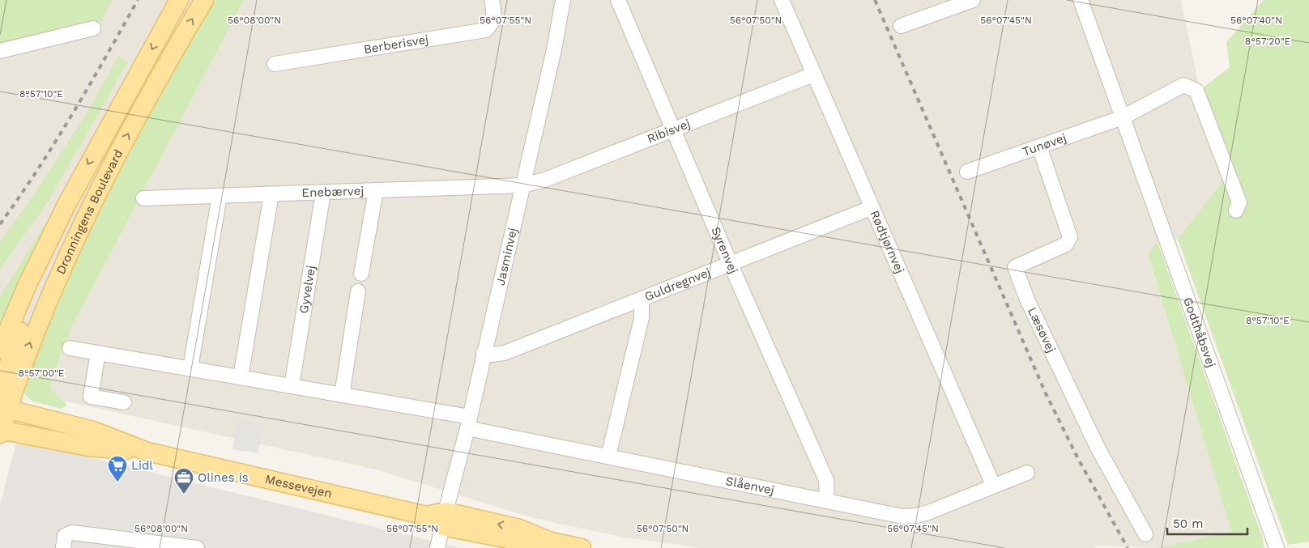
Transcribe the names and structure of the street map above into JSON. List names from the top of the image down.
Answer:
{
  "streets": {
    "main road": ["Dronningens Boulevard", "Messevejen"],
    "street": [
      "Berberisvej",
      "Ribisvej",
      "Tunøvej",
      "Enebærvej",
      "Rødtjørnvej",
      "Syrenvej",
      "Jasminvej",
      "Guldregnvej",
      "Gyvelvej",
      "Læsøvej",
      "Godthåbsvej",
      "Slåenvej"
    ]
  },
  "crossings": [
    ["Ribisvej", "Enebærvej"],
    ["Ribisvej", "Rødtjørnvej"],
    ["Ribisvej", "Syrenvej"],
    ["Ribisvej", "Jasminvej"],
    ["Tunøvej", "Læsøvej"],
    ["Tunøvej", "Godthåbsvej"],
    ["Enebærvej", "Jasminvej"],
    ["Enebærvej", "Gyvelvej"],
    ["Dronningens Boulevard", "Messevejen"],
    ["Rødtjørnvej", "Guldregnvej"],
    ["Rødtjørnvej", "Slåenvej"],
    ["Syrenvej", "Guldregnvej"],
    ["Syrenvej", "Slåenvej"],
    ["Jasminvej", "Guldregnvej"],
    ["Jasminvej", "Messevejen"],
    ["Jasminvej", "Slåenvej"]
  ],
  "places": {
    "supermarket": ["Lidl"],
    "office": ["Olines is"]
  },
  "scale_bar": "50 m",
  "coordinates": [
    "56°07'45\"N",
    "56°07'40\"N",
    "56°08'00\"N",
    "56°07'55\"N",
    "56°07'50\"N",
    "8°57'20\"E",
    "8°57'10\"E",
    "8°57'00\"E"
  ]
}
